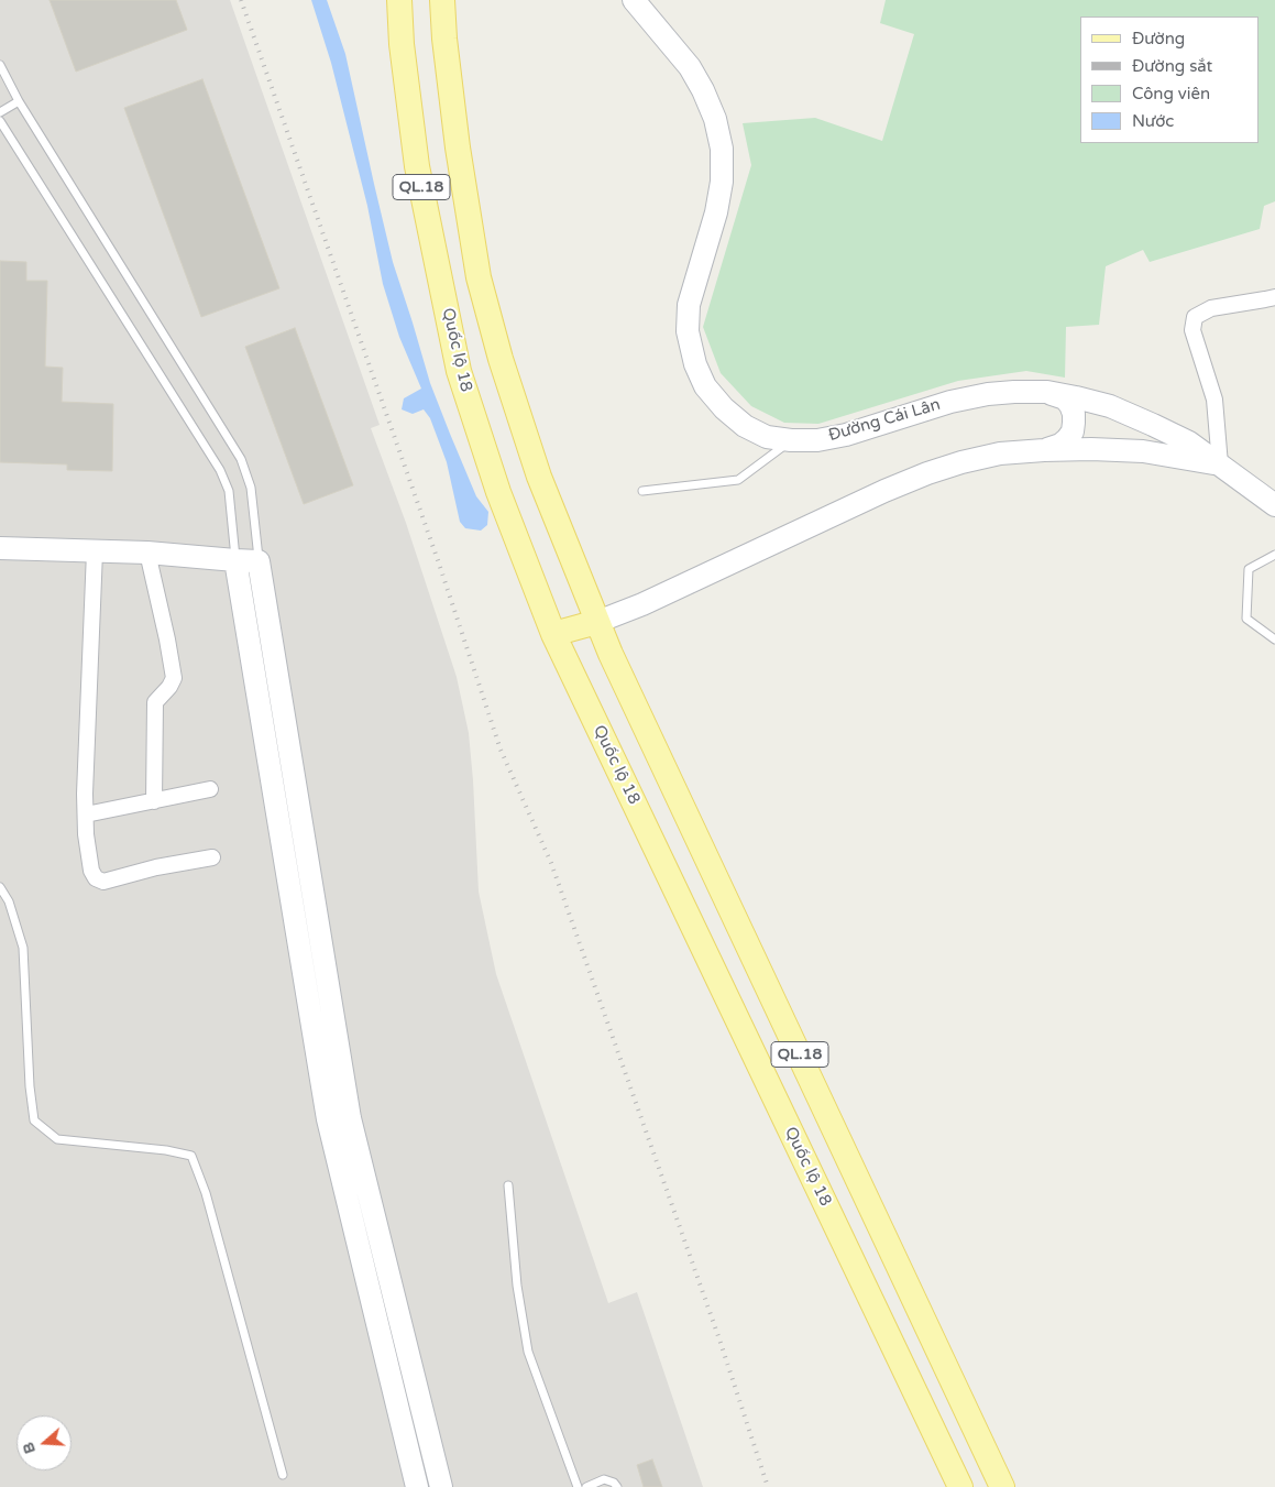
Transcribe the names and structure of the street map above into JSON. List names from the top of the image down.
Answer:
{
  "streets": {
    "main road": ["QL.18", "Quốc lộ 18", "Đường Cái Lân"]
  },
  "legend": [
    "Đường",
    "Đường sắt",
    "Công viên",
    "Nước"
  ],
  "north": "left"
}
